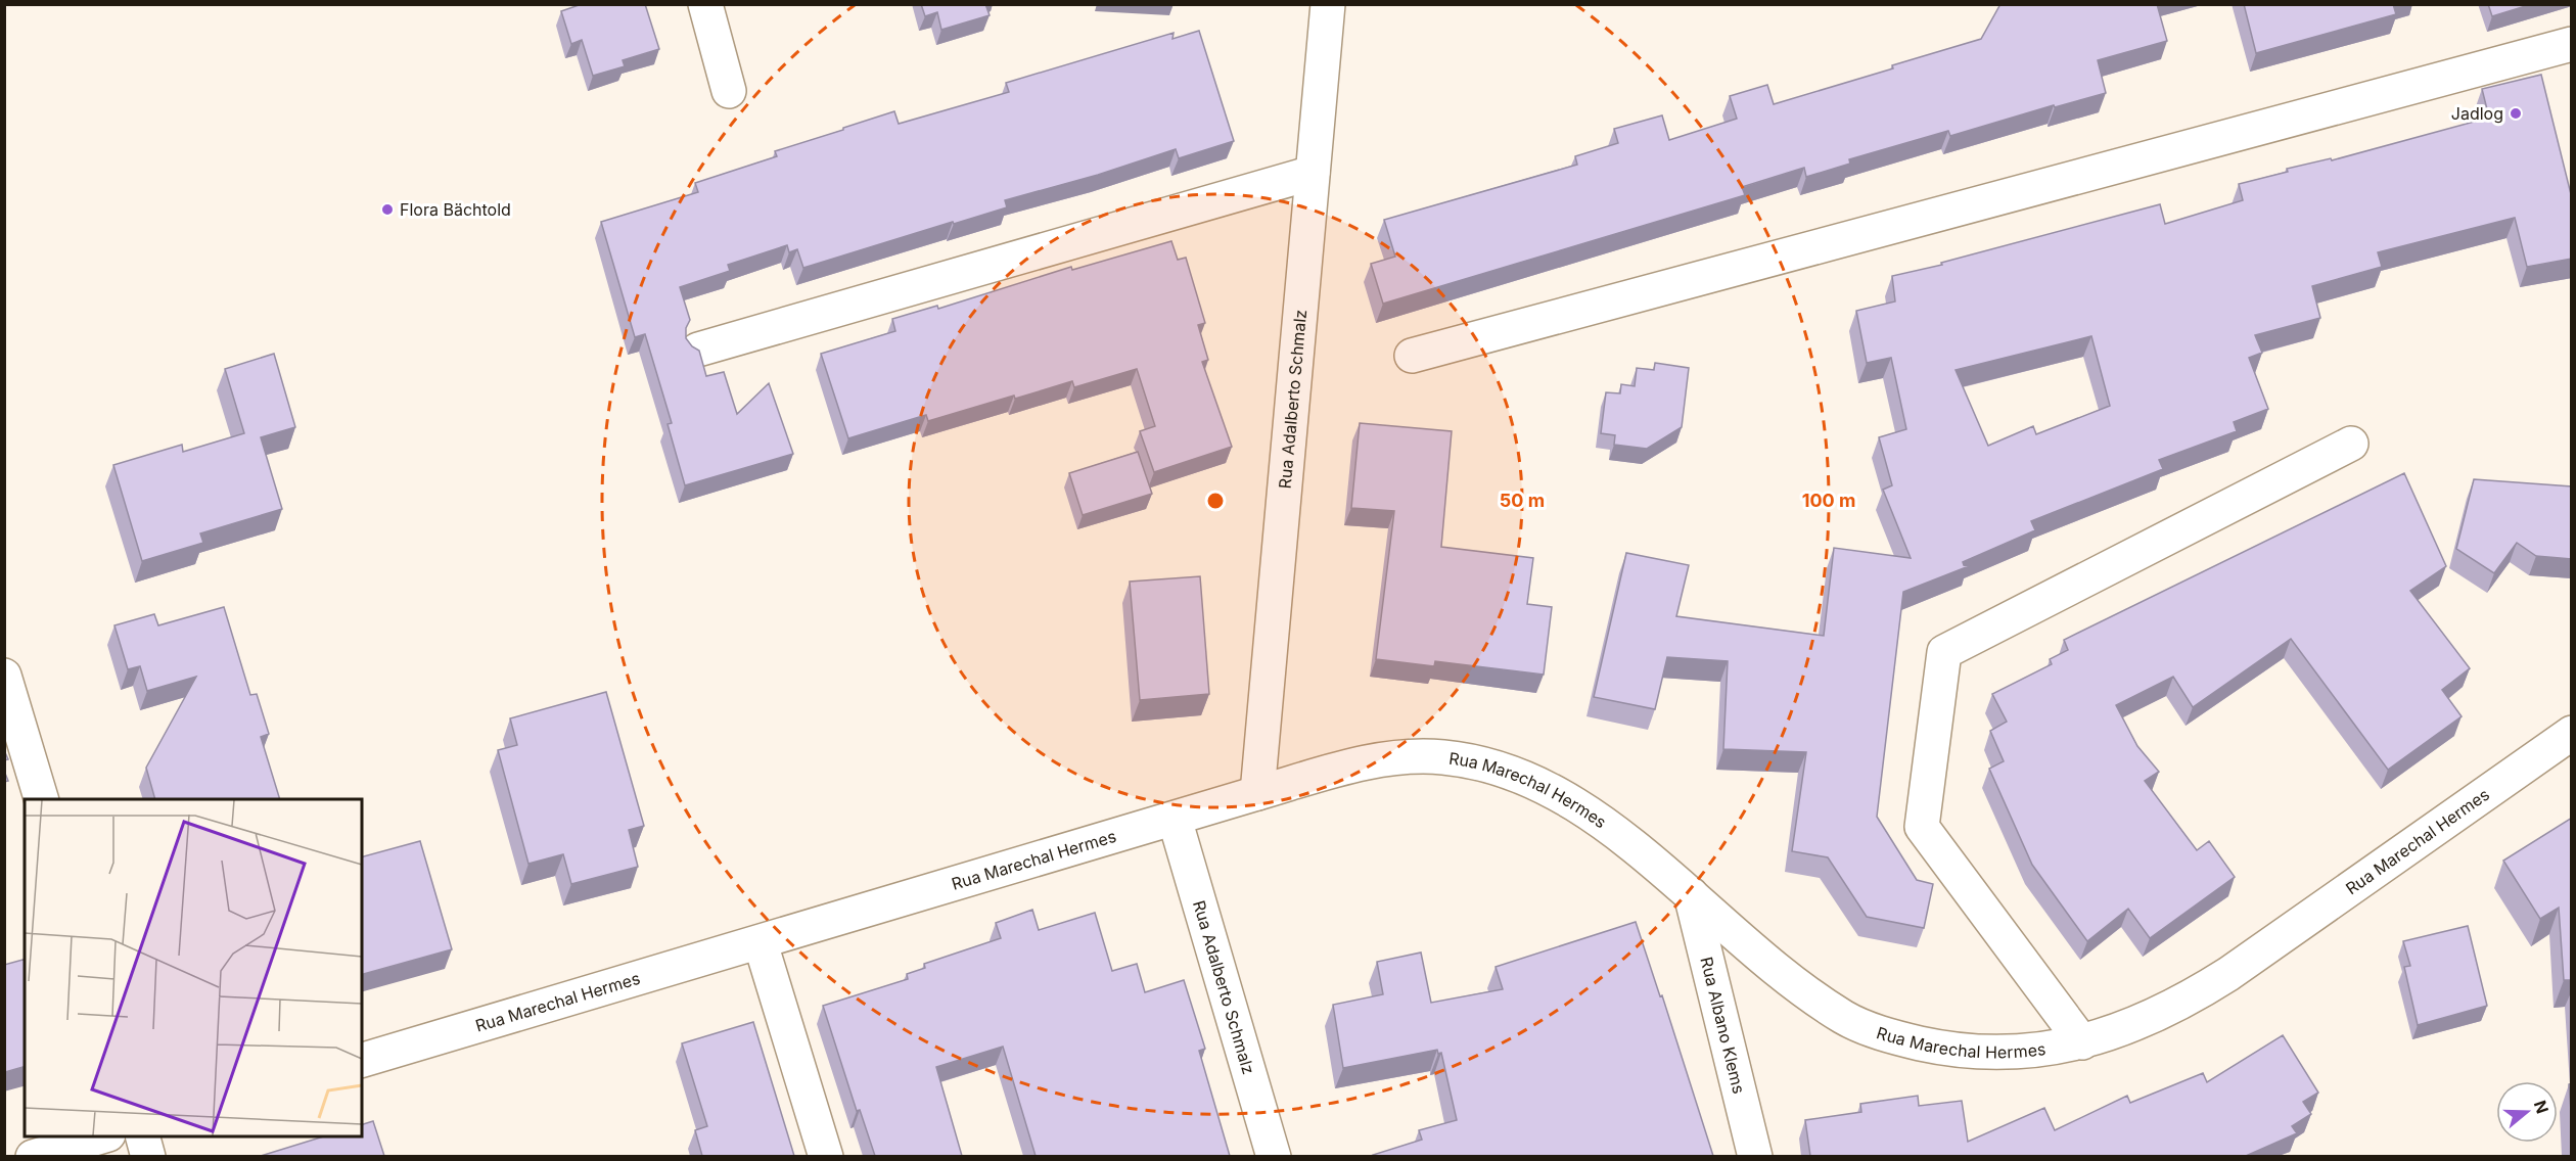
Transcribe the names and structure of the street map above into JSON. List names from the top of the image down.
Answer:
{
  "streets": {
    "street": ["Rua Adalberto Schmalz", "Rua Marechal Hermes", "Rua Albano Klems"]
  },
  "crossings": [
    ["Rua Adalberto Schmalz", "Rua Marechal Hermes"],
    ["Rua Marechal Hermes", "Rua Albano Klems"]
  ],
  "places": ["Jadlog", "Flora Bächtold"],
  "north": "right",
  "rings": ["50 m", "100 m"]
}
